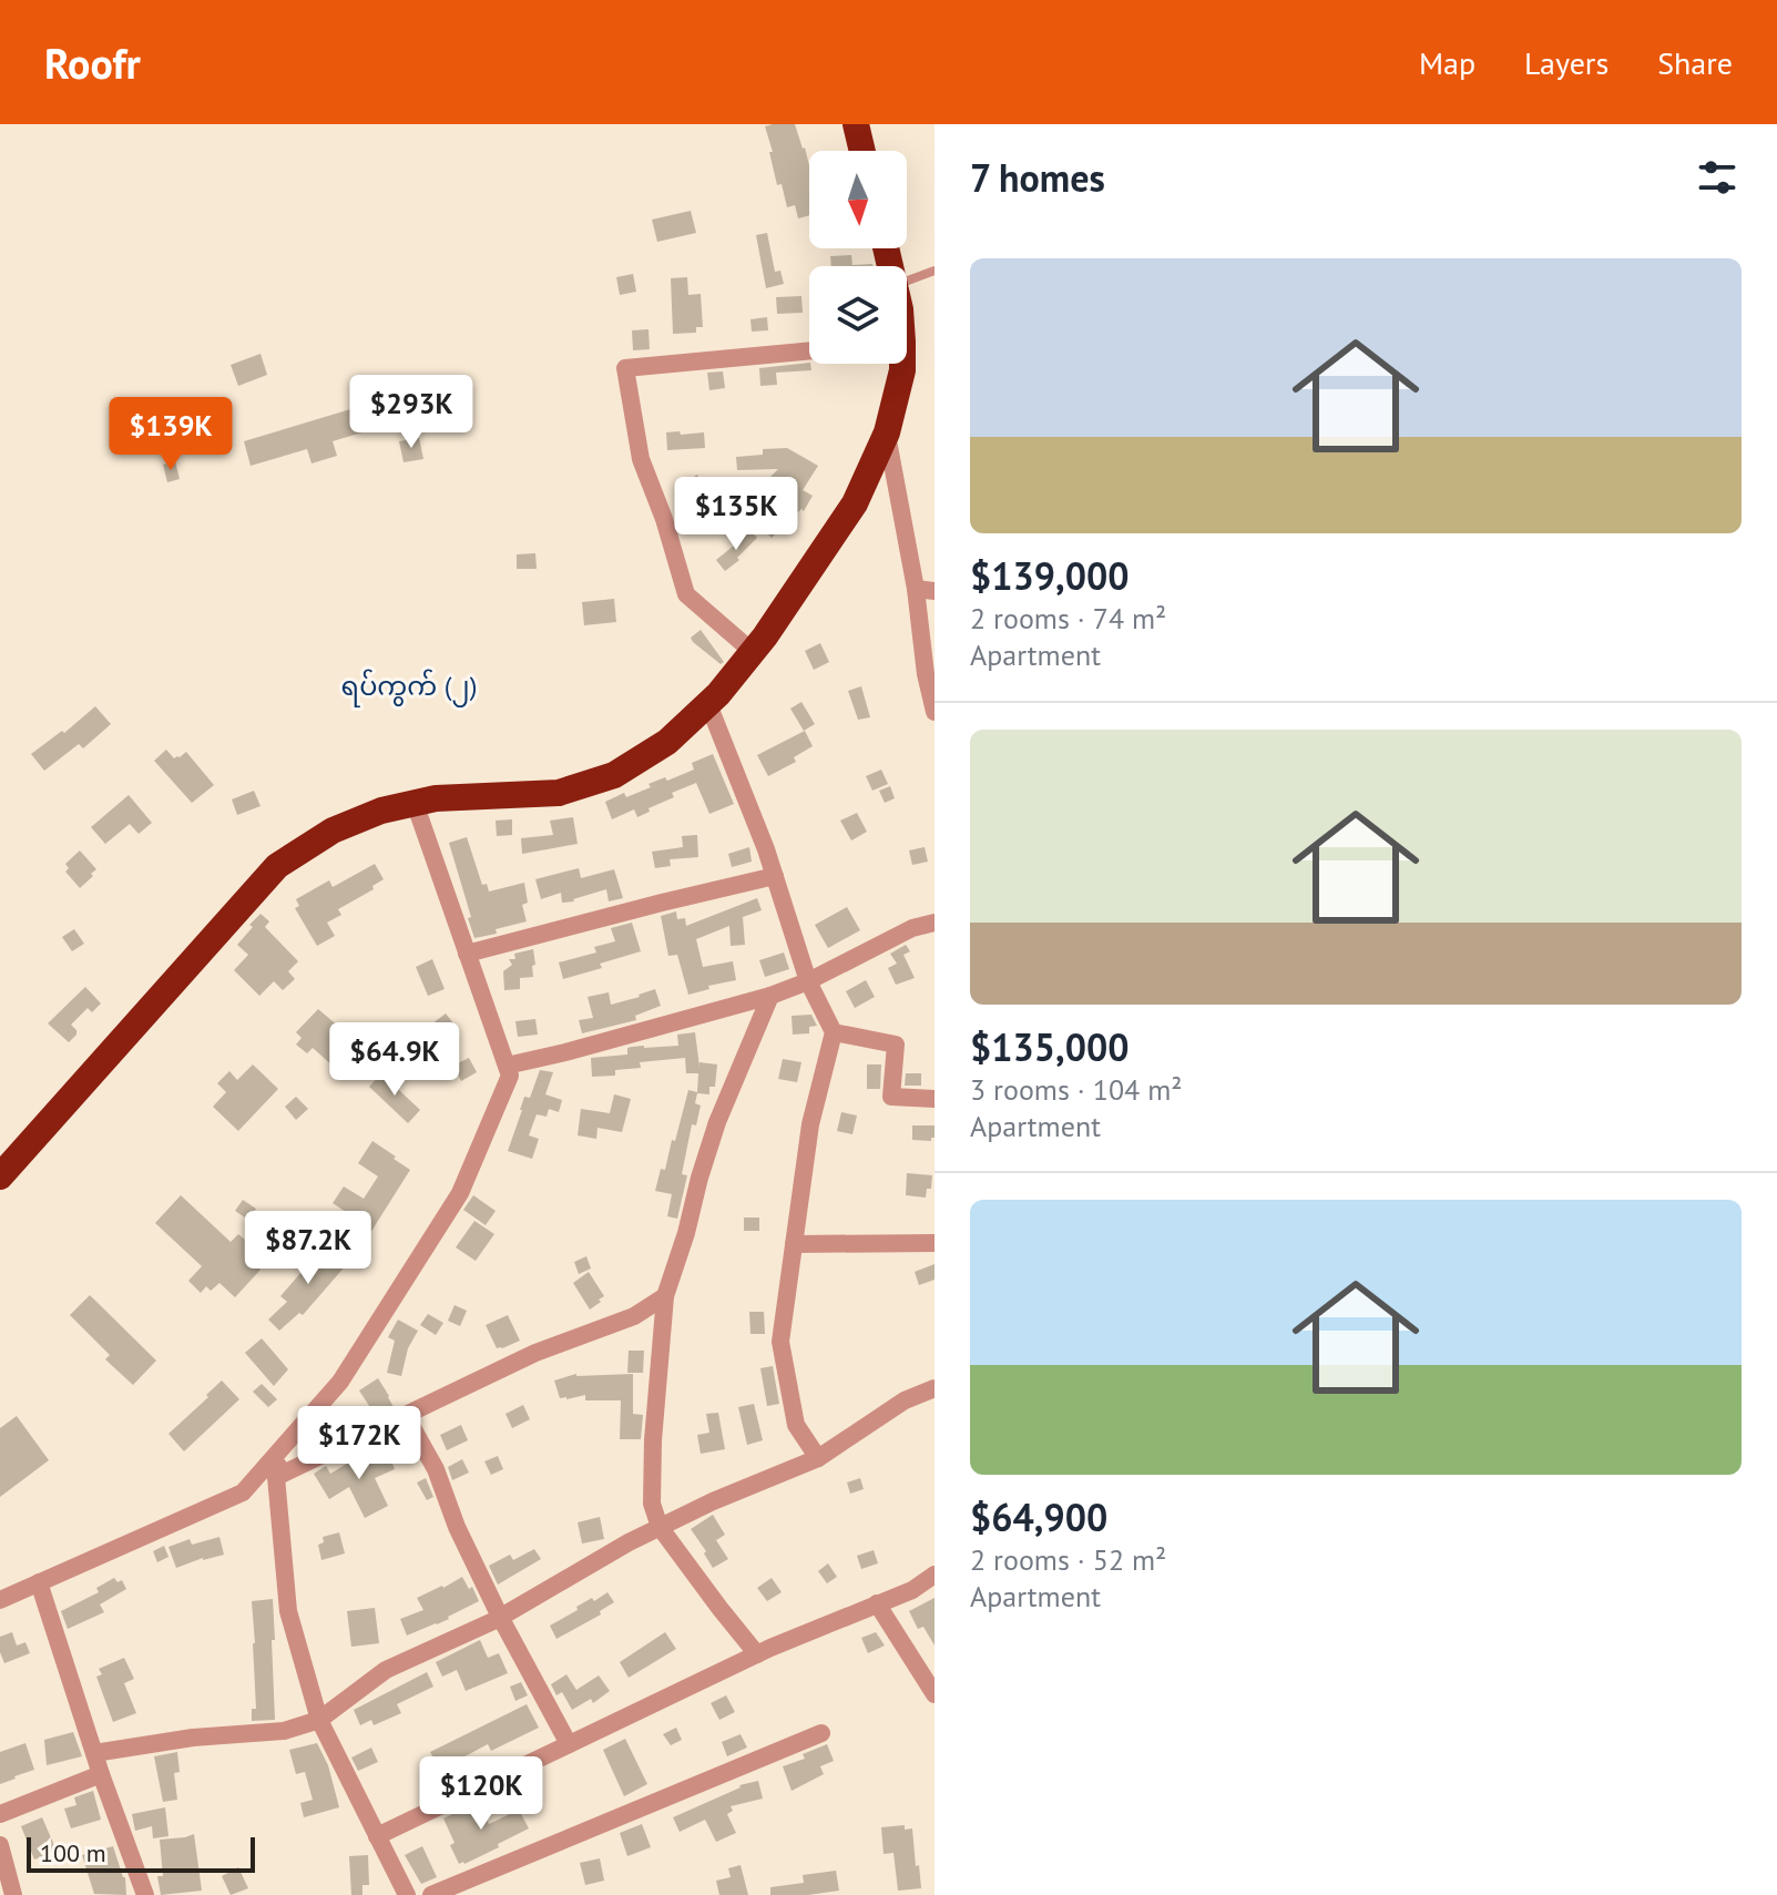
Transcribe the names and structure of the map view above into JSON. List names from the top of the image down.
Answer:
{
  "districts": ["ရပ်ကွက် (၂)"],
  "scale_bar": "100 m",
  "north": "bottom",
  "page": {
    "header": "Roofr",
    "nav": ["Map", "Layers", "Share"],
    "heading": "7 homes",
    "list": [
      {
        "name": "$139,000",
        "note": "2 rooms · 74 m² · Apartment"
      },
      {
        "name": "$135,000",
        "note": "3 rooms · 104 m² · Apartment"
      },
      {
        "name": "$64,900",
        "note": "2 rooms · 52 m² · Apartment"
      }
    ],
    "price": [
      "$293K",
      "$139K",
      "$135K",
      "$64.9K",
      "$87.2K",
      "$172K",
      "$120K"
    ],
    "scale": "100 m"
  }
}
